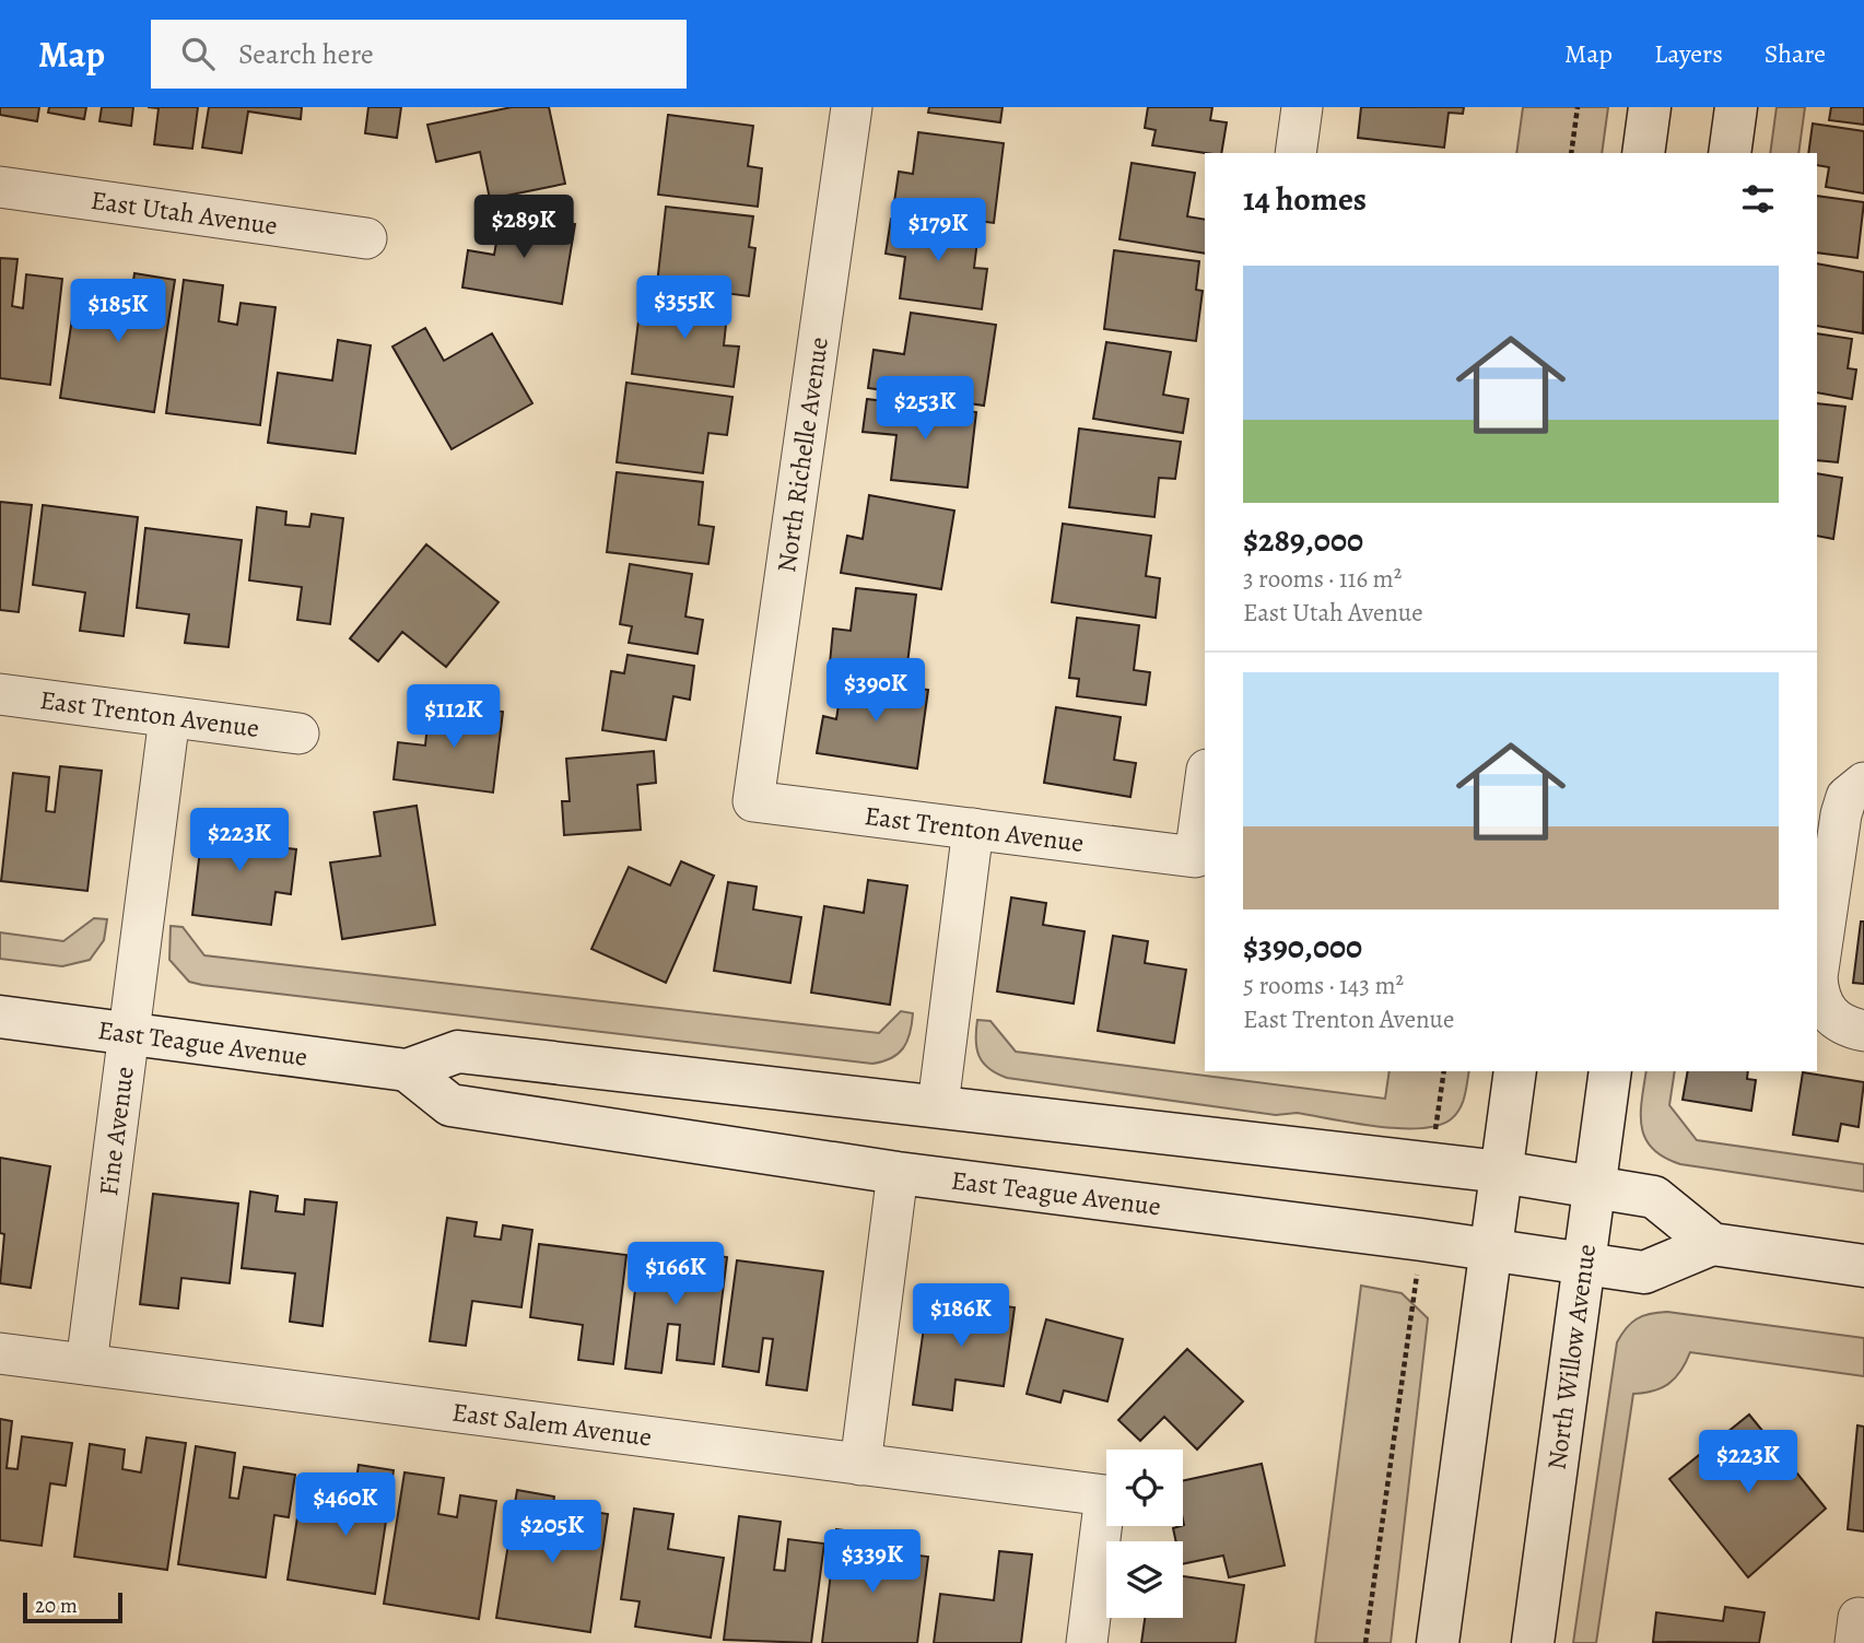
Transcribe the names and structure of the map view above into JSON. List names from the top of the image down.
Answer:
{
  "streets": {
    "street": [
      "East Utah Avenue",
      "North Richelle Avenue",
      "East Trenton Avenue",
      "East Teague Avenue",
      "Fine Avenue",
      "North Willow Avenue",
      "East Salem Avenue"
    ]
  },
  "crossings": [
    ["North Richelle Avenue", "East Trenton Avenue"],
    ["East Trenton Avenue", "Fine Avenue"],
    ["East Teague Avenue", "Fine Avenue"],
    ["East Teague Avenue", "North Willow Avenue"],
    ["Fine Avenue", "East Salem Avenue"]
  ],
  "scale_bar": "20 m",
  "page": {
    "header": "Map",
    "search": "Search here",
    "nav": ["Map", "Layers", "Share"],
    "heading": "14 homes",
    "price": [
      "$289K",
      "$179K",
      "$355K",
      "$185K",
      "$253K",
      "$390K",
      "$112K",
      "$223K",
      "$166K",
      "$186K",
      "$223K",
      "$460K",
      "$205K",
      "$339K"
    ],
    "list": [
      {
        "name": "$289,000",
        "note": "3 rooms · 116 m² · East Utah Avenue"
      },
      {
        "name": "$390,000",
        "note": "5 rooms · 143 m² · East Trenton Avenue"
      }
    ],
    "scale": "20 m"
  }
}
